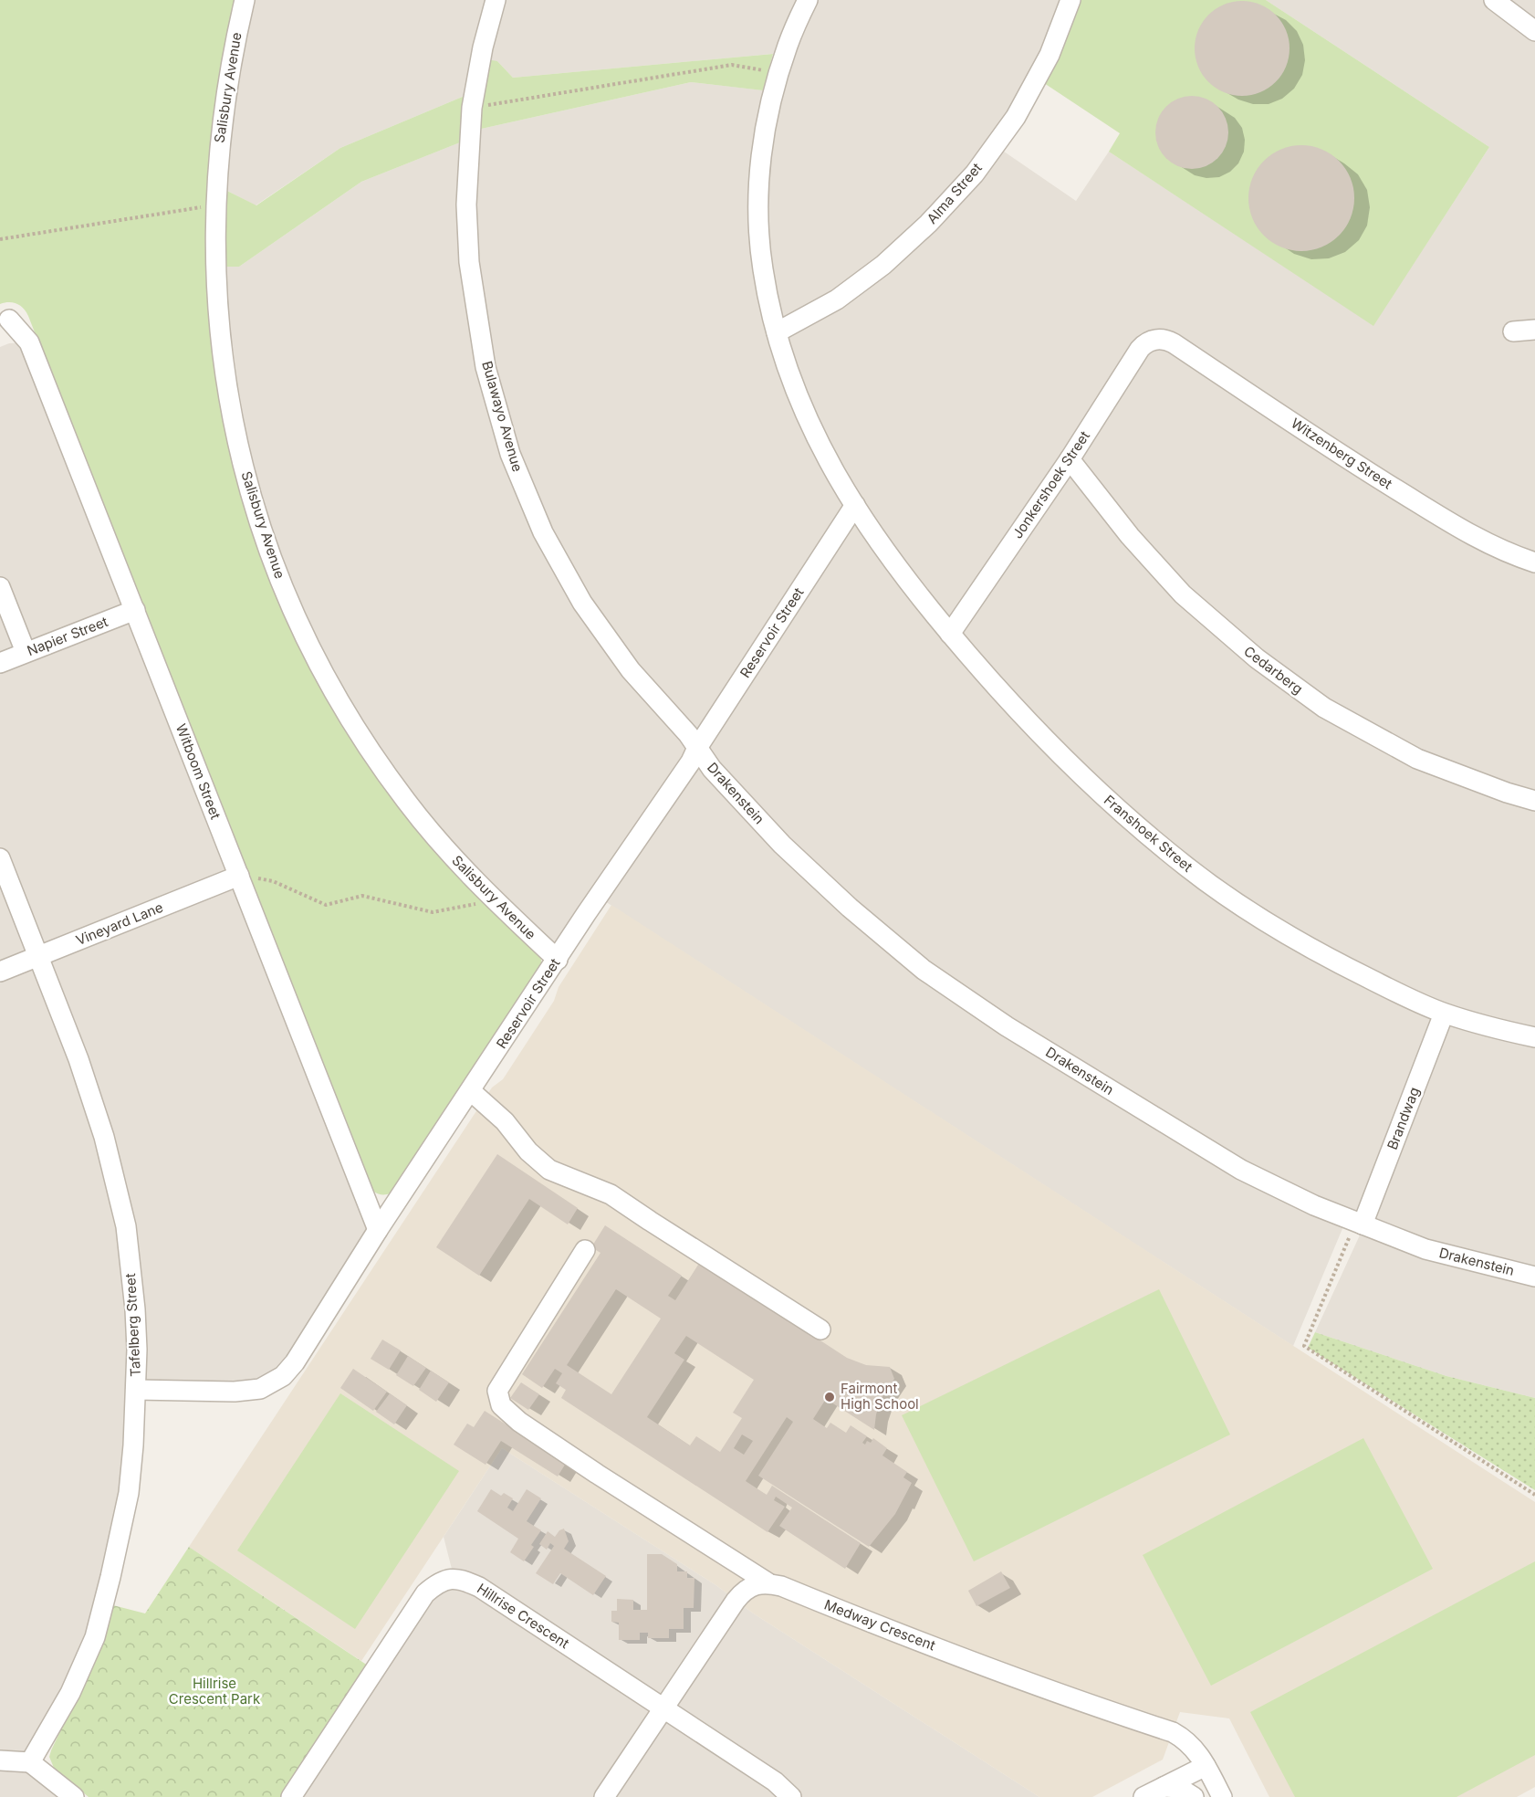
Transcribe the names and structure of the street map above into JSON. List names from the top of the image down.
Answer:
{
  "streets": {
    "street": [
      "Salisbury Avenue",
      "Alma Street",
      "Bulawayo Avenue",
      "Witzenberg Street",
      "Jonkershoek Street",
      "Reservoir Street",
      "Napier Street",
      "Cedarberg",
      "Witboom Street",
      "Drakenstein",
      "Franshoek Street",
      "Vineyard Lane",
      "Brandwag",
      "Tafelberg Street",
      "Hillrise Crescent",
      "Medway Crescent"
    ]
  },
  "crossings": [
    ["Salisbury Avenue", "Reservoir Street"],
    ["Alma Street", "Franshoek Street"],
    ["Bulawayo Avenue", "Reservoir Street"],
    ["Bulawayo Avenue", "Drakenstein"],
    ["Witzenberg Street", "Jonkershoek Street"],
    ["Jonkershoek Street", "Cedarberg"],
    ["Jonkershoek Street", "Franshoek Street"],
    ["Reservoir Street", "Witboom Street"],
    ["Reservoir Street", "Drakenstein"],
    ["Reservoir Street", "Franshoek Street"],
    ["Reservoir Street", "Tafelberg Street"],
    ["Napier Street", "Witboom Street"],
    ["Witboom Street", "Vineyard Lane"],
    ["Drakenstein", "Brandwag"],
    ["Franshoek Street", "Brandwag"],
    ["Vineyard Lane", "Tafelberg Street"]
  ],
  "parks": ["Hillrise Crescent Park"],
  "places": ["Fairmont High School"]
}
